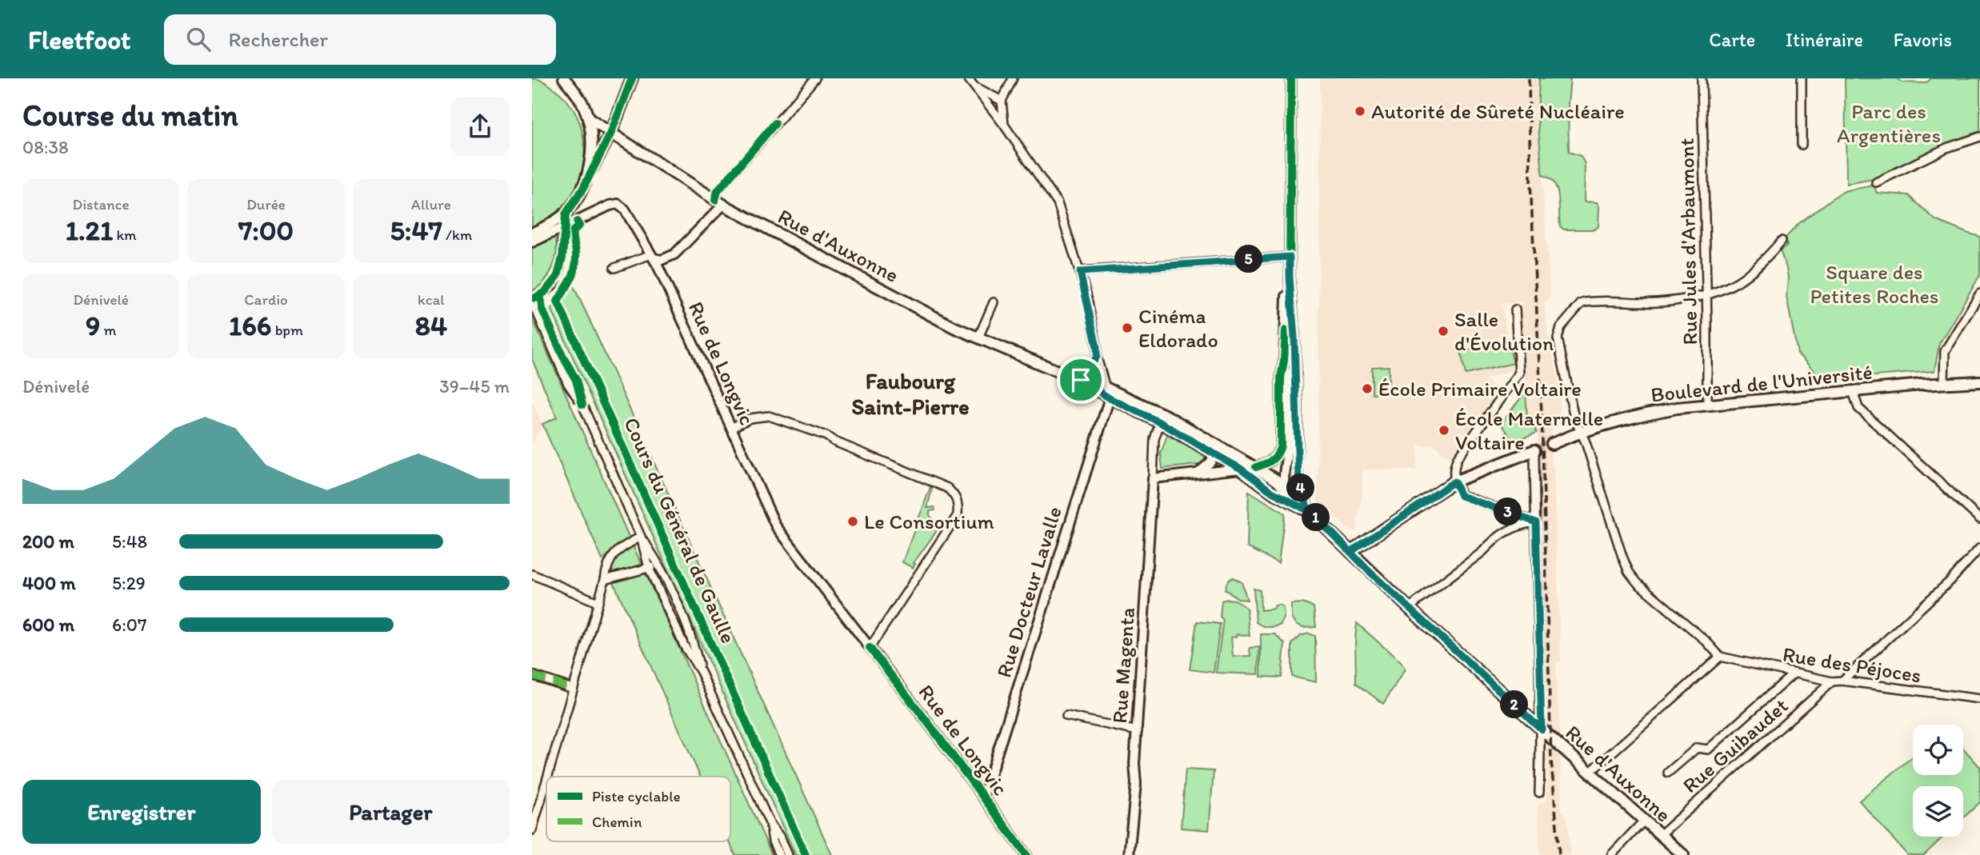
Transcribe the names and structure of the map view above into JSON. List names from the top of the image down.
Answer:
{
  "streets": {
    "main road": ["Rue d'Auxonne", "Boulevard de l'Université"],
    "street": [
      "Rue Jules d'Arbaumont",
      "Rue de Longvic",
      "Cours du Général de Gaulle",
      "Rue Docteur Lavalle",
      "Rue des Péjoces",
      "Rue Magenta",
      "Rue Guibaudet"
    ]
  },
  "crossings": [
    ["Rue Jules d'Arbaumont", "Boulevard de l'Université"],
    ["Rue d'Auxonne", "Rue Docteur Lavalle"],
    ["Rue d'Auxonne", "Rue Guibaudet"],
    ["Rue de Longvic", "Rue Docteur Lavalle"],
    ["Rue des Péjoces", "Rue Guibaudet"]
  ],
  "districts": ["Faubourg Saint-Pierre"],
  "parks": ["Parc des Argentières", "Square des Petites Roches"],
  "places": [
    "Autorité de Sûreté Nucléaire",
    "Cinéma Eldorado",
    "Salle d'Évolution",
    "École Primaire Voltaire",
    "École Maternelle Voltaire",
    "Le Consortium"
  ],
  "legend": ["Piste cyclable", "Chemin"],
  "page": {
    "header": "Fleetfoot",
    "search": "Rechercher",
    "nav": ["Carte", "Itinéraire", "Favoris"],
    "heading": ["Course du matin", "08:38"],
    "stats": [
      ["Distance", "1.21 km"],
      ["Durée", "7:00"],
      ["Allure", "5:47 /km"],
      ["Dénivelé", "9 m"],
      ["Cardio", "166 bpm"],
      ["kcal", "84"]
    ],
    "pins": [
      "5",
      "4",
      "3",
      "1",
      "2"
    ],
    "chart": ["Dénivelé", "39–45 m"],
    "list": [
      {
        "name": "200 m",
        "note": "5:48"
      },
      {
        "name": "400 m",
        "note": "5:29"
      },
      {
        "name": "600 m",
        "note": "6:07"
      }
    ],
    "buttons": ["Enregistrer", "Partager"]
  }
}
